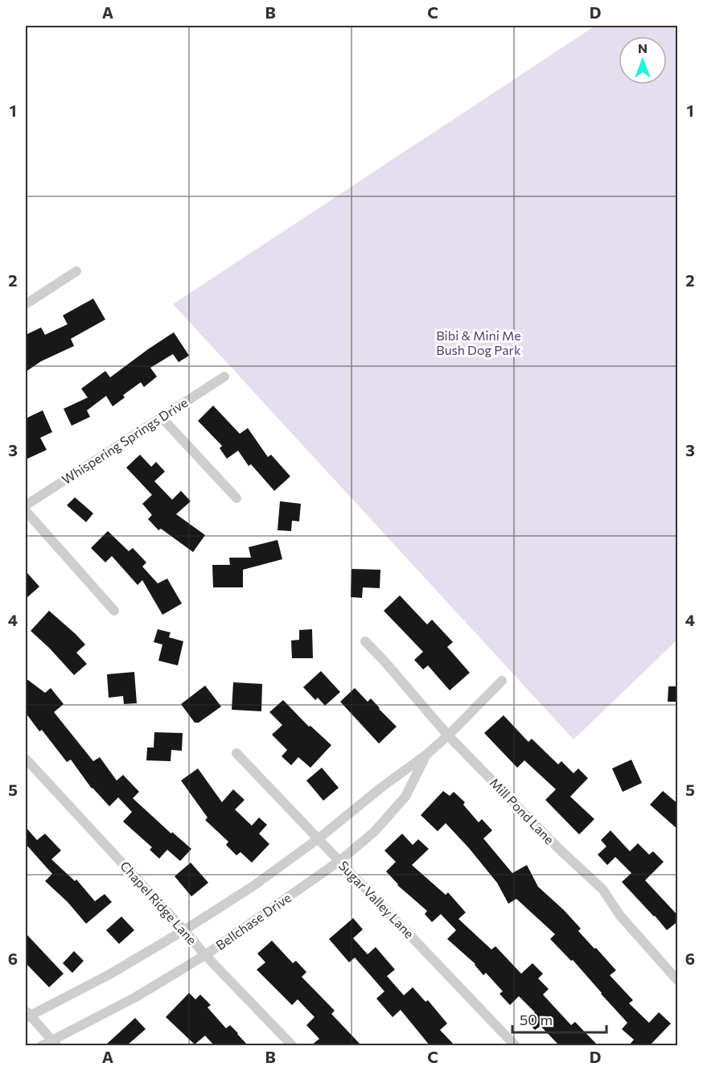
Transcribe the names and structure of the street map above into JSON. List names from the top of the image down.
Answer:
{
  "streets": {
    "street": [
      "Whispering Springs Drive",
      "Mill Pond Lane",
      "Sugar Valley Lane",
      "Chapel Ridge Lane",
      "Bellchase Drive"
    ]
  },
  "crossings": [
    ["Mill Pond Lane", "Bellchase Drive"],
    ["Sugar Valley Lane", "Bellchase Drive"],
    ["Chapel Ridge Lane", "Bellchase Drive"]
  ],
  "parks": ["Bibi & Mini Me Bush Dog Park"],
  "scale_bar": "50 m",
  "north": "top",
  "grid": {
    "columns": [
      "A",
      "B",
      "C",
      "D"
    ],
    "rows": [
      "1",
      "2",
      "3",
      "4",
      "5",
      "6"
    ]
  }
}
